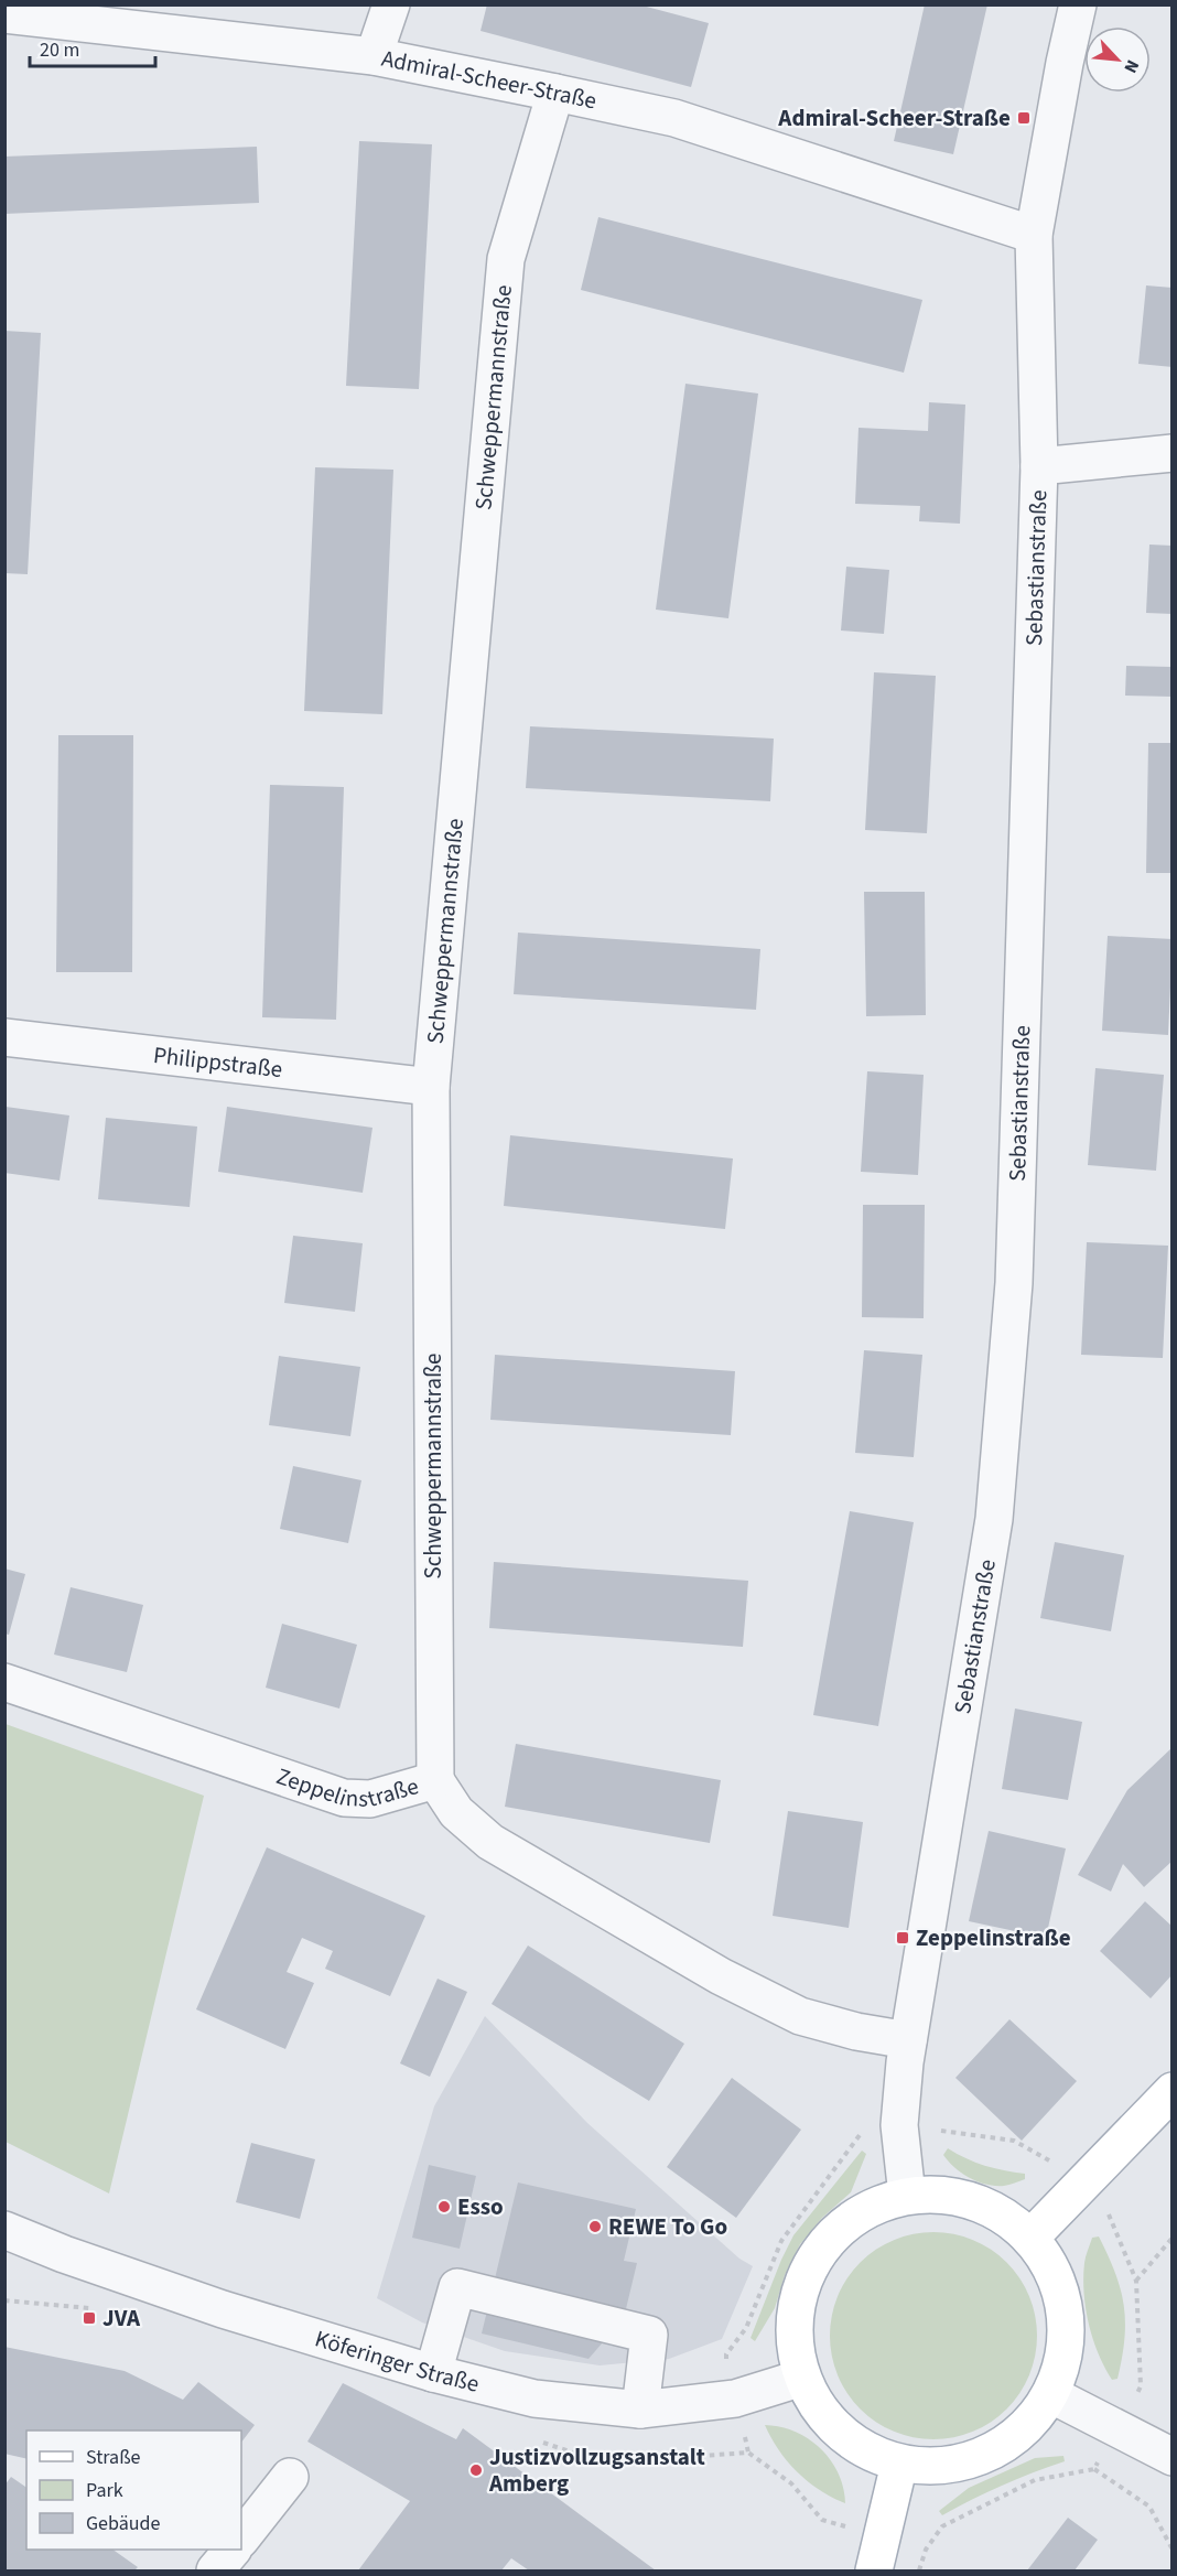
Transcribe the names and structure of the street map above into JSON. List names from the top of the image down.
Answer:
{
  "streets": {
    "street": [
      "Admiral-Scheer-Straße",
      "Schweppermannstraße",
      "Sebastianstraße",
      "Philippstraße",
      "Zeppelinstraße",
      "Köferinger Straße"
    ]
  },
  "crossings": [
    ["Admiral-Scheer-Straße", "Schweppermannstraße"],
    ["Admiral-Scheer-Straße", "Sebastianstraße"],
    ["Schweppermannstraße", "Philippstraße"],
    ["Schweppermannstraße", "Zeppelinstraße"],
    ["Sebastianstraße", "Zeppelinstraße"]
  ],
  "places": {
    "transit": ["Admiral-Scheer-Straße", "Zeppelinstraße", "JVA"],
    "other": ["Esso", "REWE To Go", "Justizvollzugsanstalt Amberg"]
  },
  "legend": ["Straße", "Park", "Gebäude"],
  "scale_bar": "20 m",
  "north": "bottom right"
}
